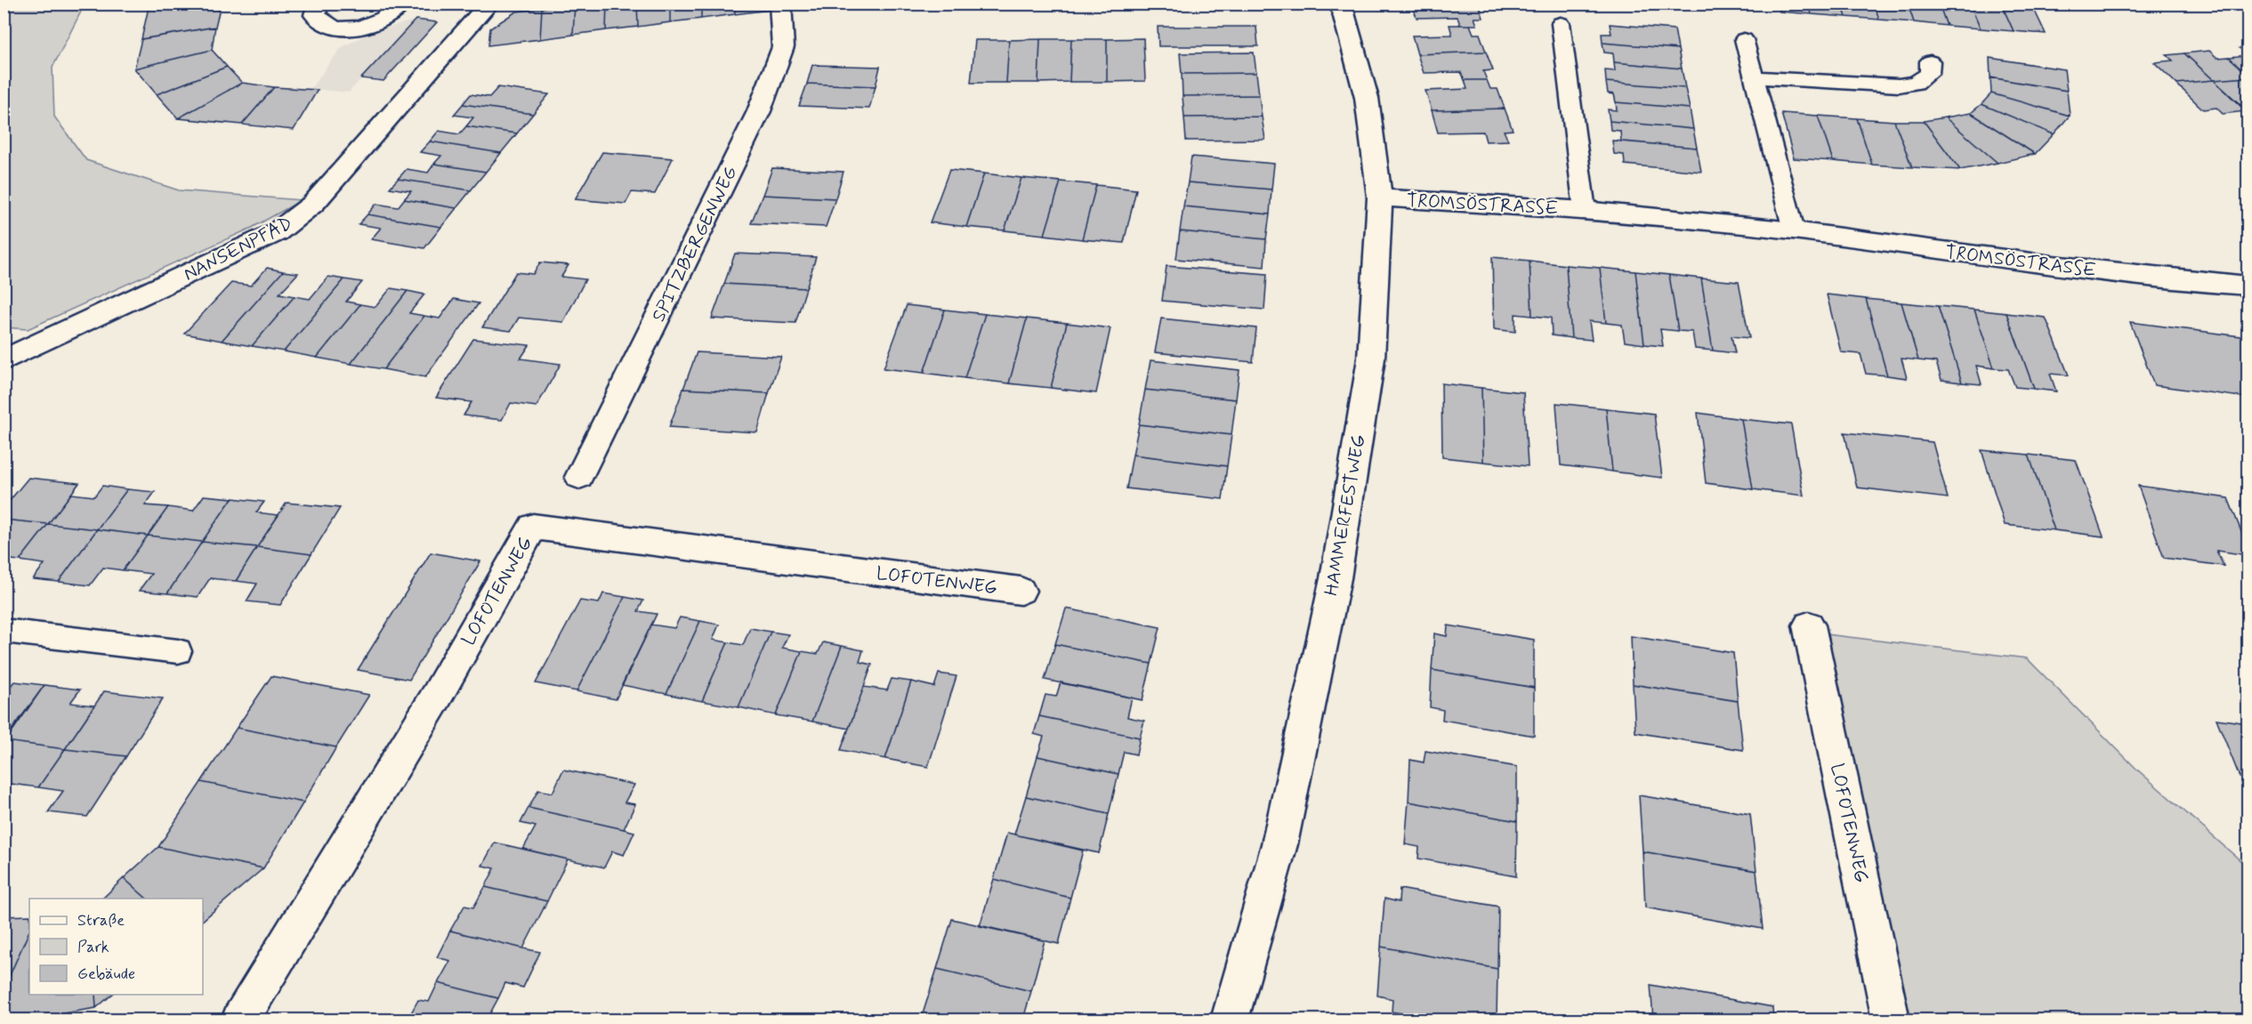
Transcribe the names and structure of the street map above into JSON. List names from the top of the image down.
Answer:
{
  "streets": {
    "street": [
      "TROMSÖSTRASSE",
      "SPITZBERGENWEG",
      "NANSENPFAD",
      "HAMMERFESTWEG",
      "LOFOTENWEG"
    ]
  },
  "crossings": [
    ["TROMSÖSTRASSE", "HAMMERFESTWEG"]
  ],
  "legend": ["Straße", "Park", "Gebäude"]
}
